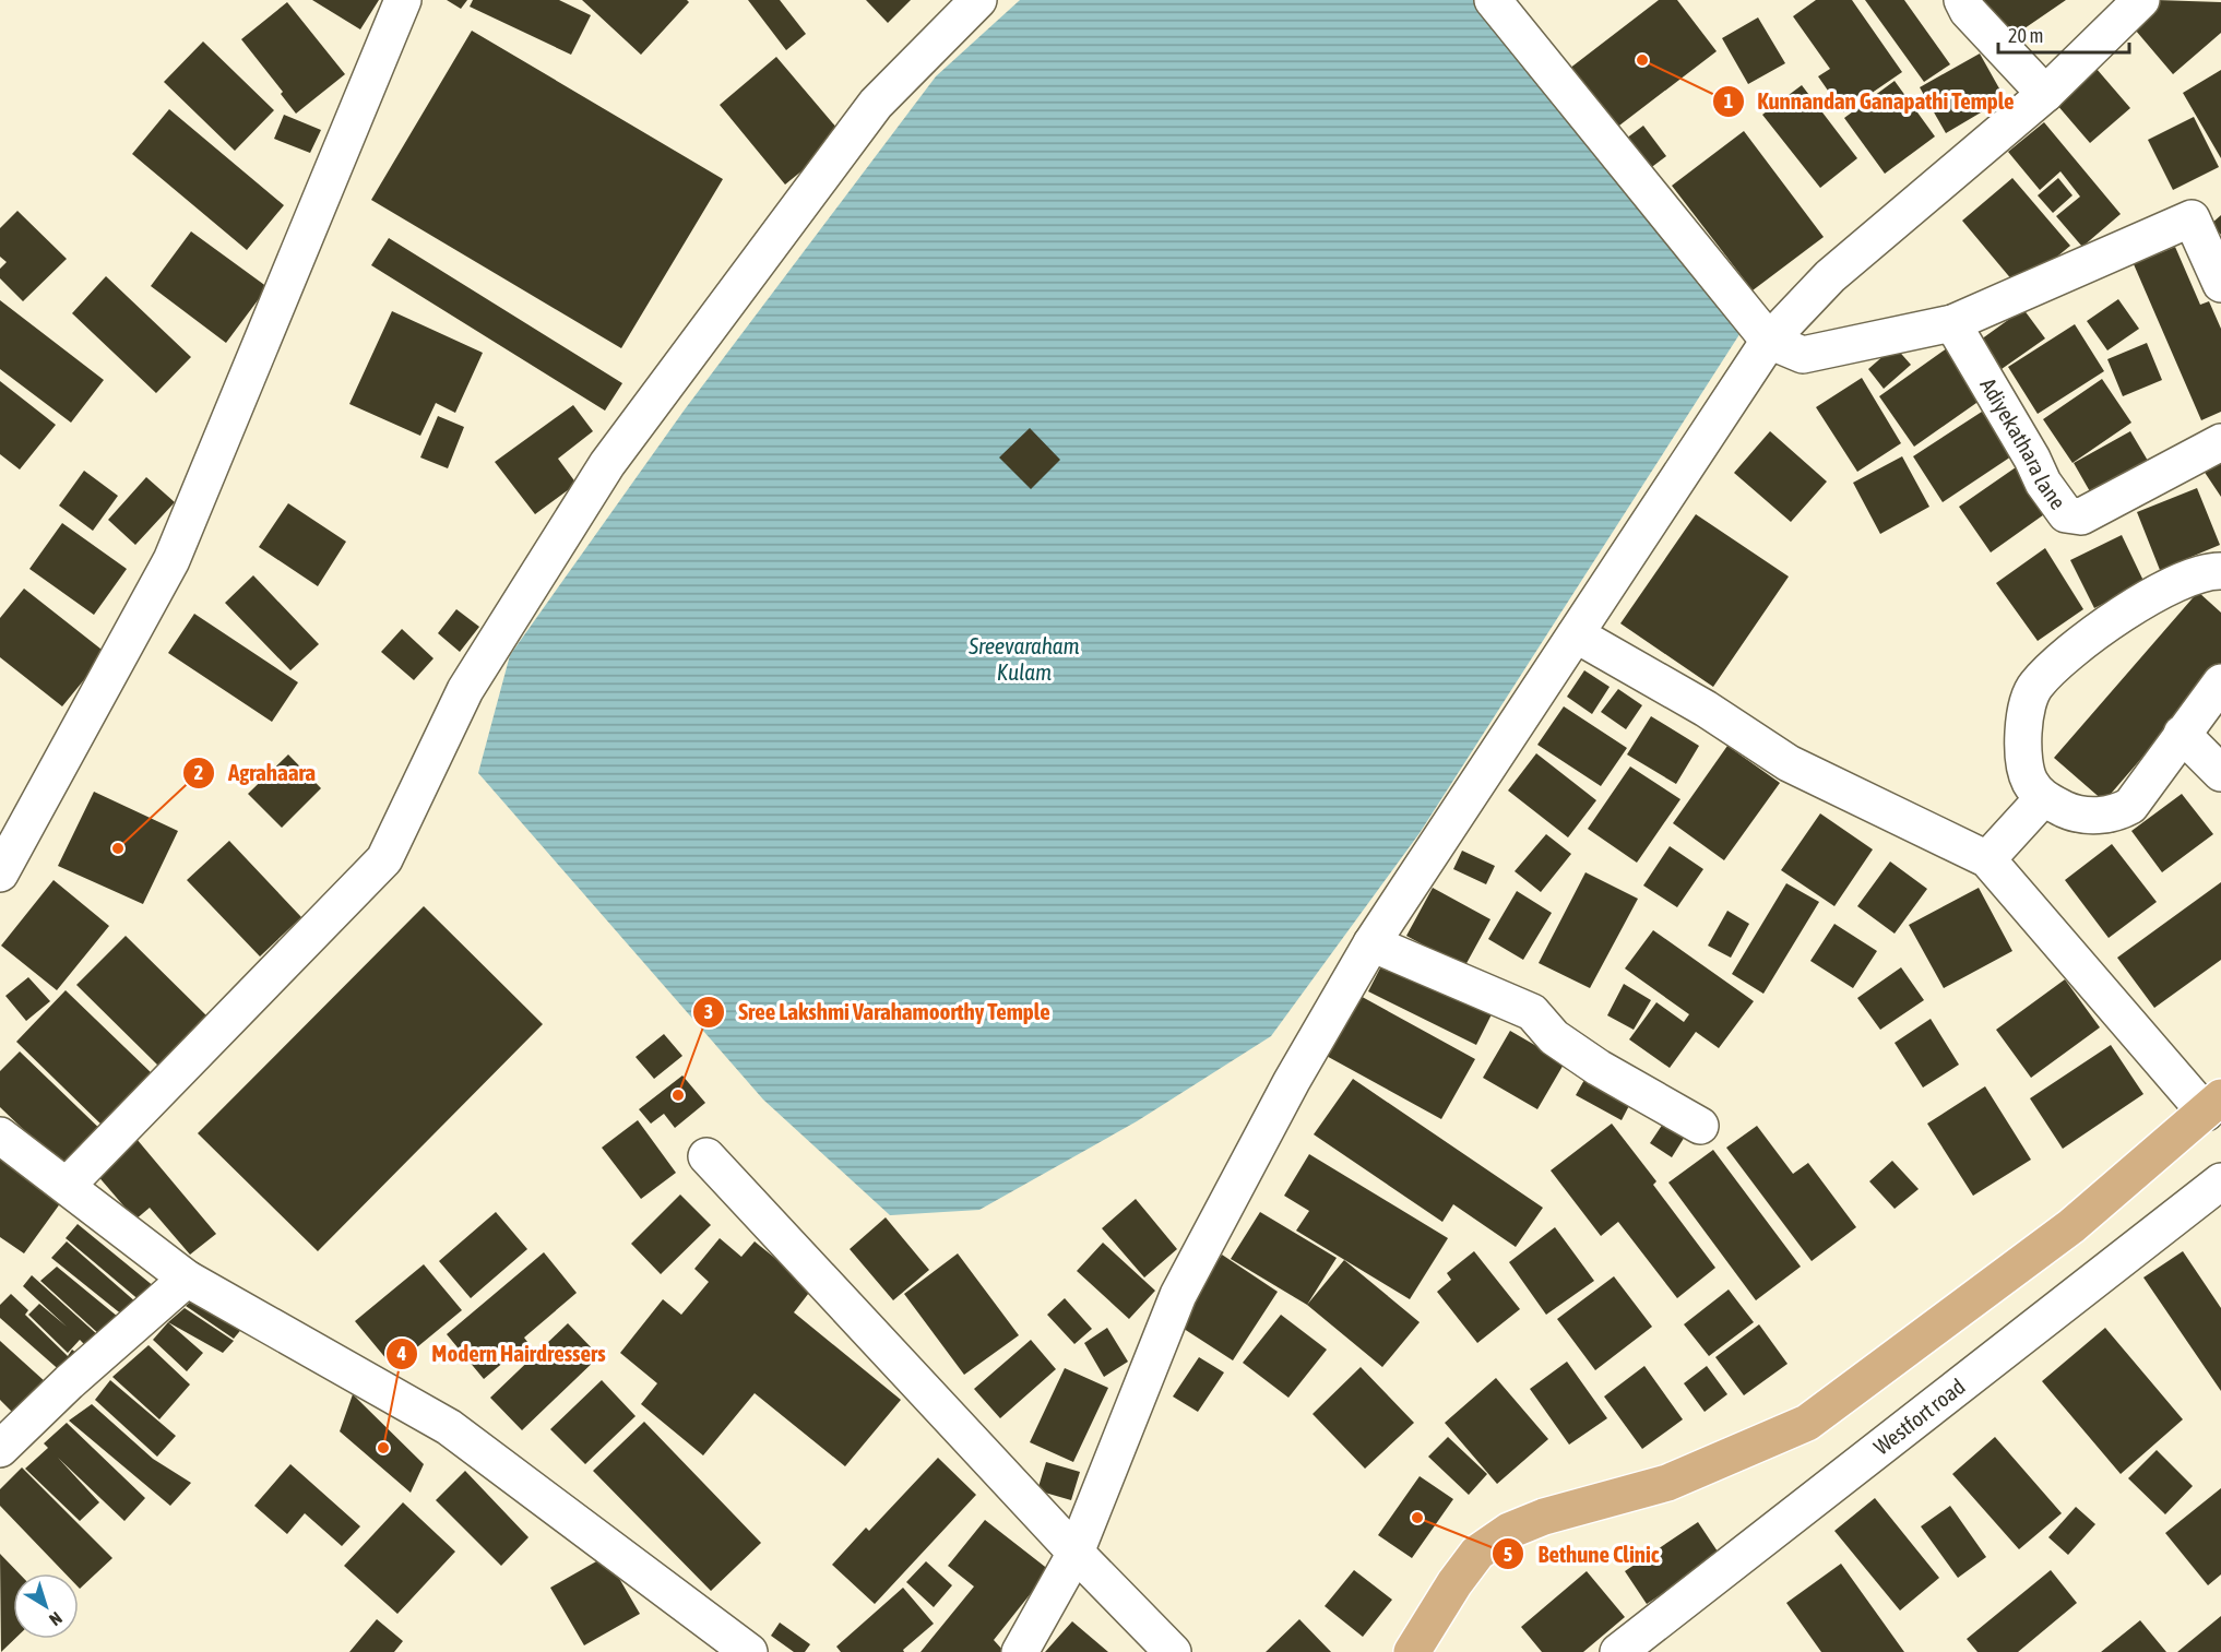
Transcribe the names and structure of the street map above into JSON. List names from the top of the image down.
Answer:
{
  "streets": {
    "street": ["Adiyekathara lane", "Westfort road"]
  },
  "water": ["Sreevaraham Kulam"],
  "places": [
    "Kunnandan Ganapathi Temple",
    "Agrahaara",
    "Sree Lakshmi Varahamoorthy Temple",
    "Modern Hairdressers",
    "Bethune Clinic"
  ],
  "scale_bar": "20 m",
  "north": "bottom right"
}
